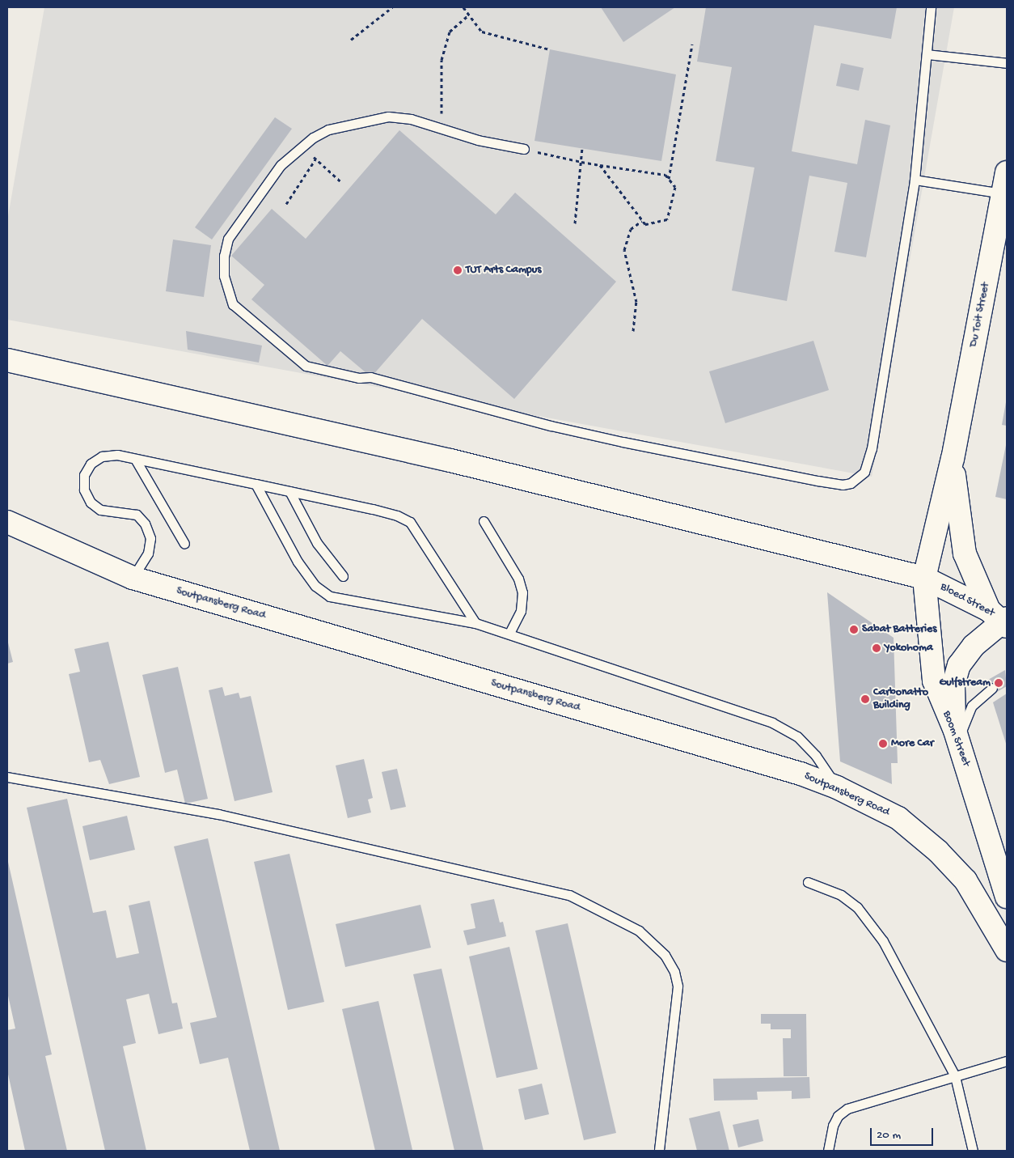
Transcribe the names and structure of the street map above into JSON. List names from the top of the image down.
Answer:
{
  "streets": {
    "main road": [
      "Du Toit Street",
      "Bloed Street",
      "Soutpansberg Road",
      "Boom Street"
    ]
  },
  "crossings": [
    ["Du Toit Street", "Bloed Street"],
    ["Du Toit Street", "Boom Street"],
    ["Bloed Street", "Boom Street"]
  ],
  "places": [
    "TUT Arts Campus",
    "Sabat Batteries",
    "Yokohoma",
    "Gulfstream",
    "Carbonatto Building",
    "More Car"
  ],
  "scale_bar": "20 m"
}
